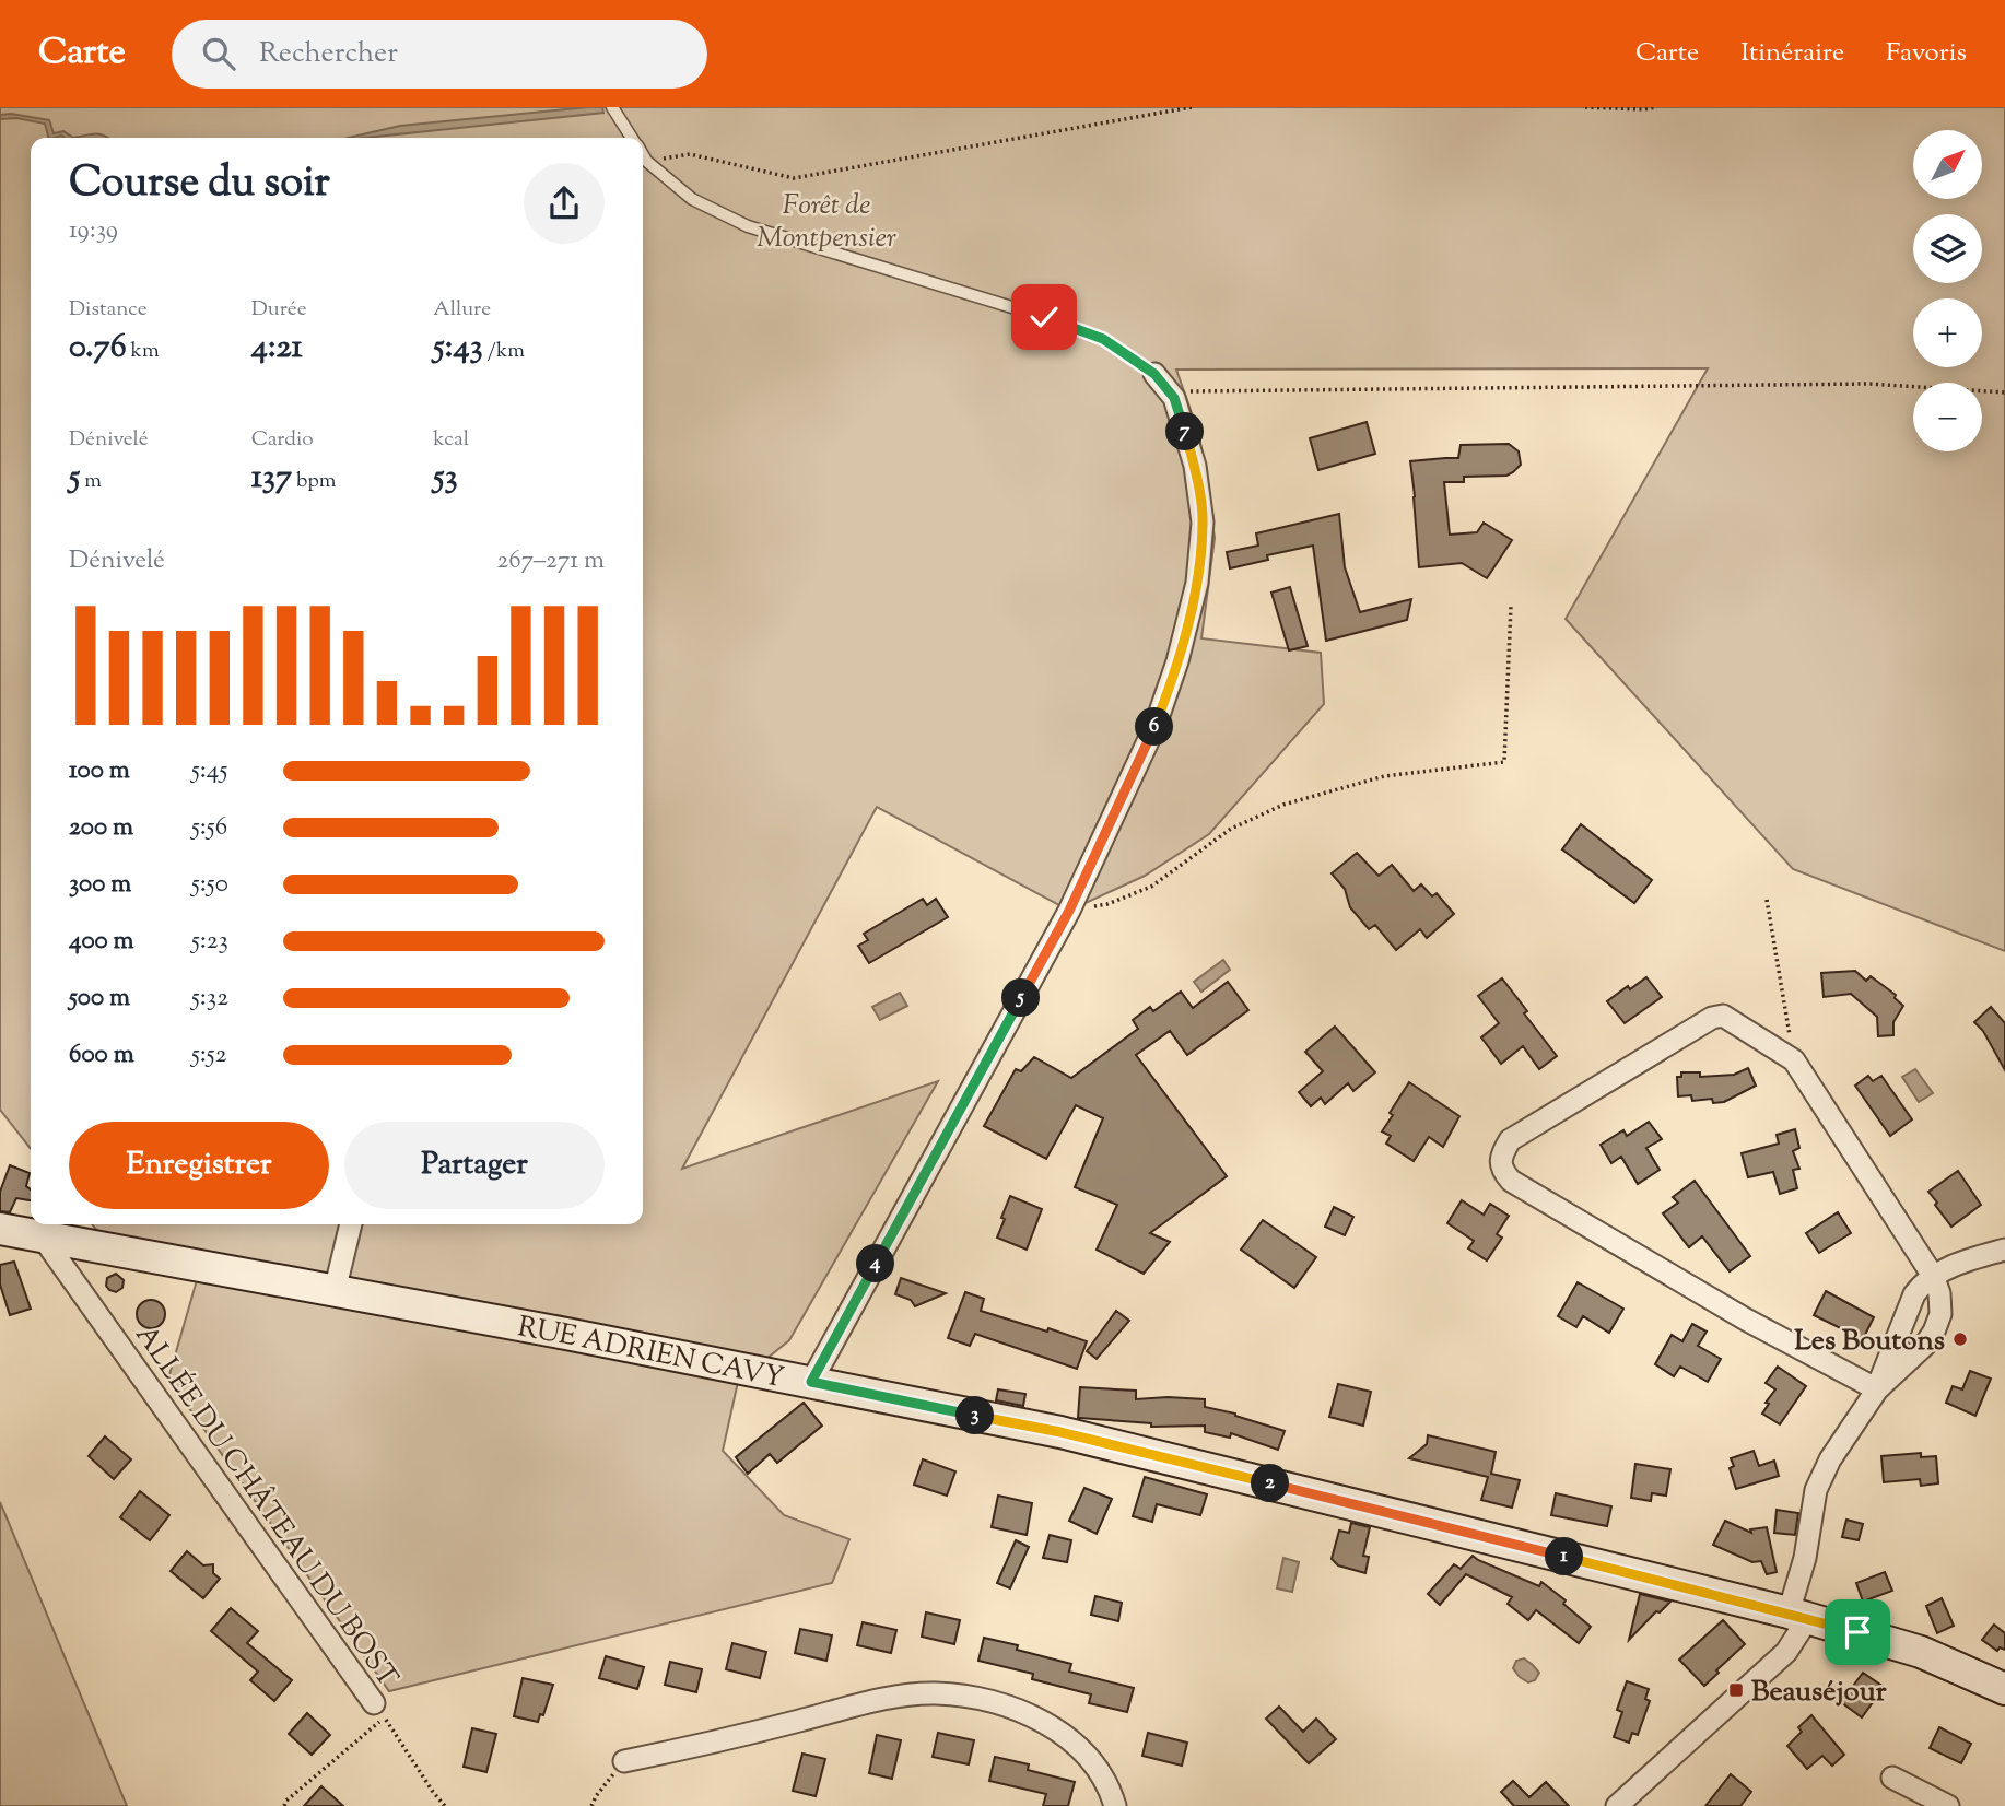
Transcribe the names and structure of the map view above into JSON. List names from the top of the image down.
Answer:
{
  "streets": {
    "main road": ["RUE ADRIEN CAVY"],
    "street": ["ALLÉE DU CHÂTEAU DU BOST"]
  },
  "crossings": [
    ["RUE ADRIEN CAVY", "ALLÉE DU CHÂTEAU DU BOST"]
  ],
  "parks": ["Forêt de Montpensier"],
  "places": {
    "other": ["Les Boutons"],
    "transit": ["Beauséjour"]
  },
  "north": "top right",
  "page": {
    "header": "Carte",
    "search": "Rechercher",
    "nav": ["Carte", "Itinéraire", "Favoris"],
    "map_buttons": ["+", "−"],
    "heading": ["Course du soir", "19:39"],
    "stats": [
      ["Distance", "0.76 km"],
      ["Durée", "4:21"],
      ["Allure", "5:43 /km"],
      ["Dénivelé", "5 m"],
      ["Cardio", "137 bpm"],
      ["kcal", "53"]
    ],
    "pins": [
      "7",
      "6",
      "5",
      "4",
      "3",
      "2",
      "1"
    ],
    "chart": ["Dénivelé", "267–271 m"],
    "list": [
      {
        "name": "100 m",
        "note": "5:45"
      },
      {
        "name": "200 m",
        "note": "5:56"
      },
      {
        "name": "300 m",
        "note": "5:50"
      },
      {
        "name": "400 m",
        "note": "5:23"
      },
      {
        "name": "500 m",
        "note": "5:32"
      },
      {
        "name": "600 m",
        "note": "5:52"
      }
    ],
    "buttons": ["Enregistrer", "Partager"]
  }
}
